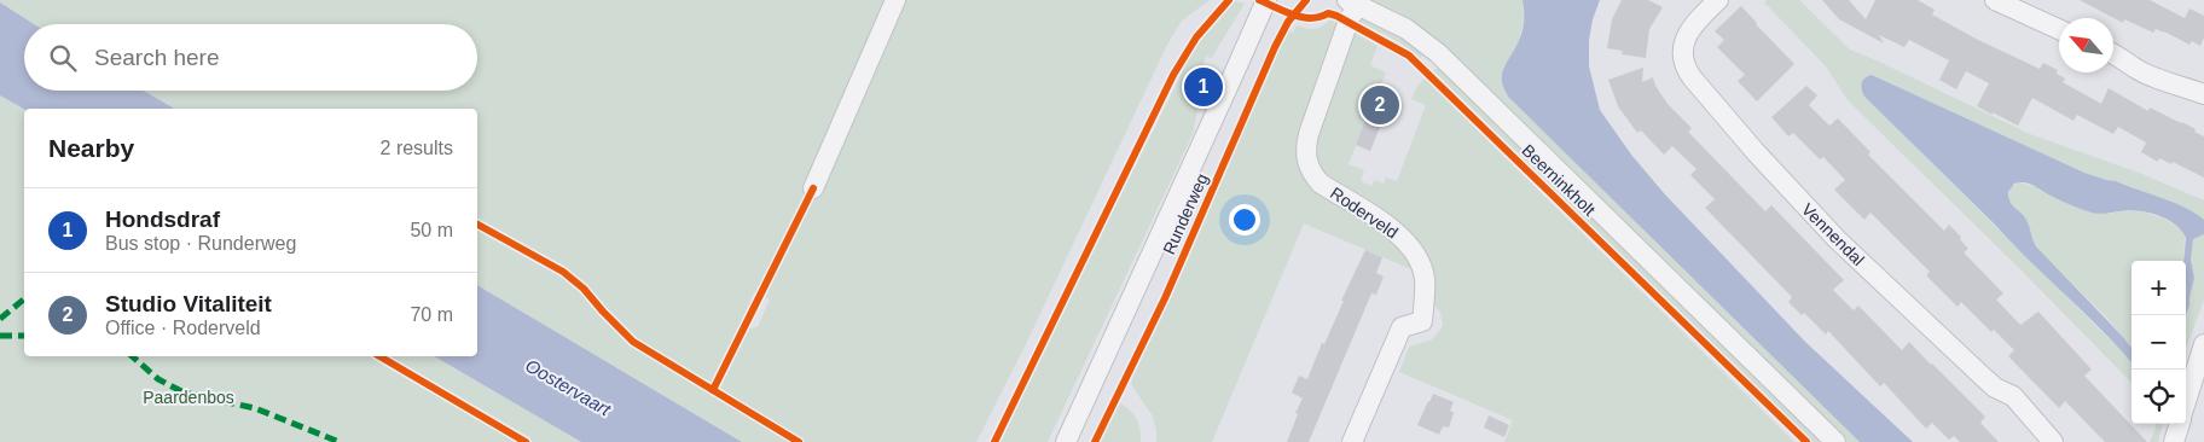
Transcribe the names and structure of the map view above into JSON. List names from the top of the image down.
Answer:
{
  "streets": {
    "street": [
      "Beerninkholt",
      "Roderveld",
      "Runderweg",
      "Vennendal"
    ]
  },
  "crossings": [
    ["Beerninkholt", "Roderveld"]
  ],
  "water": ["Oostervaart"],
  "parks": ["Paardenbos"],
  "north": "top left",
  "page": {
    "search": "Search here",
    "pins": ["1", "2"],
    "heading": ["Nearby", "2 results"],
    "list": [
      {
        "mark": "1",
        "name": "Hondsdraf",
        "note": "Bus stop · Runderweg",
        "value": "50 m"
      },
      {
        "mark": "2",
        "name": "Studio Vitaliteit",
        "note": "Office · Roderveld",
        "value": "70 m"
      }
    ],
    "map_buttons": ["+", "−"]
  }
}
